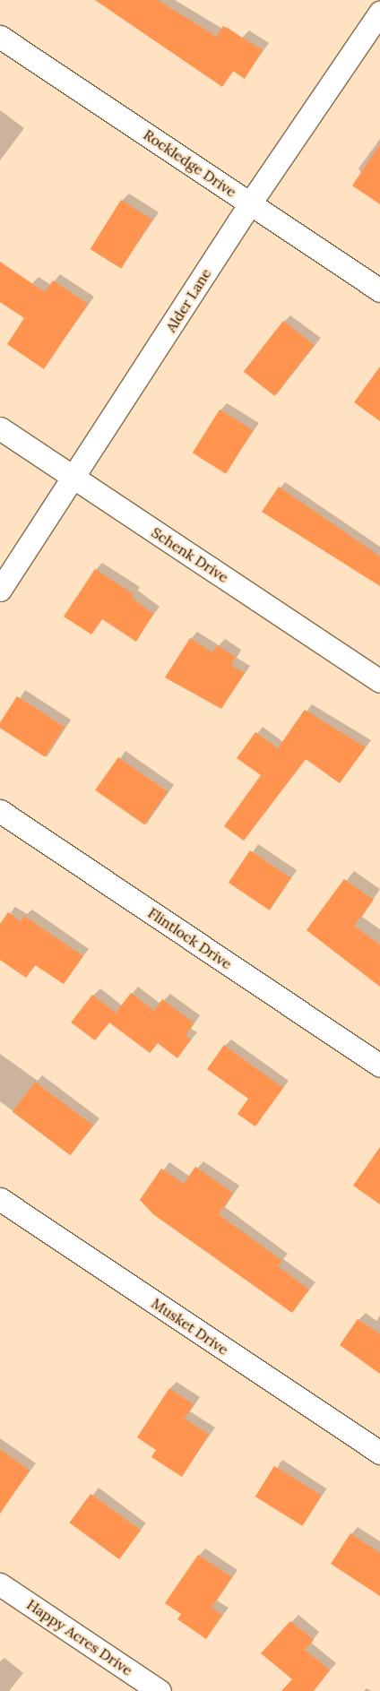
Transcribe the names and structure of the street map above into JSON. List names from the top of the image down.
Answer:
{
  "streets": {
    "street": [
      "Rockledge Drive",
      "Alder Lane",
      "Schenk Drive",
      "Flintlock Drive",
      "Musket Drive",
      "Happy Acres Drive"
    ]
  },
  "crossings": [
    ["Rockledge Drive", "Alder Lane"],
    ["Alder Lane", "Schenk Drive"]
  ]
}
